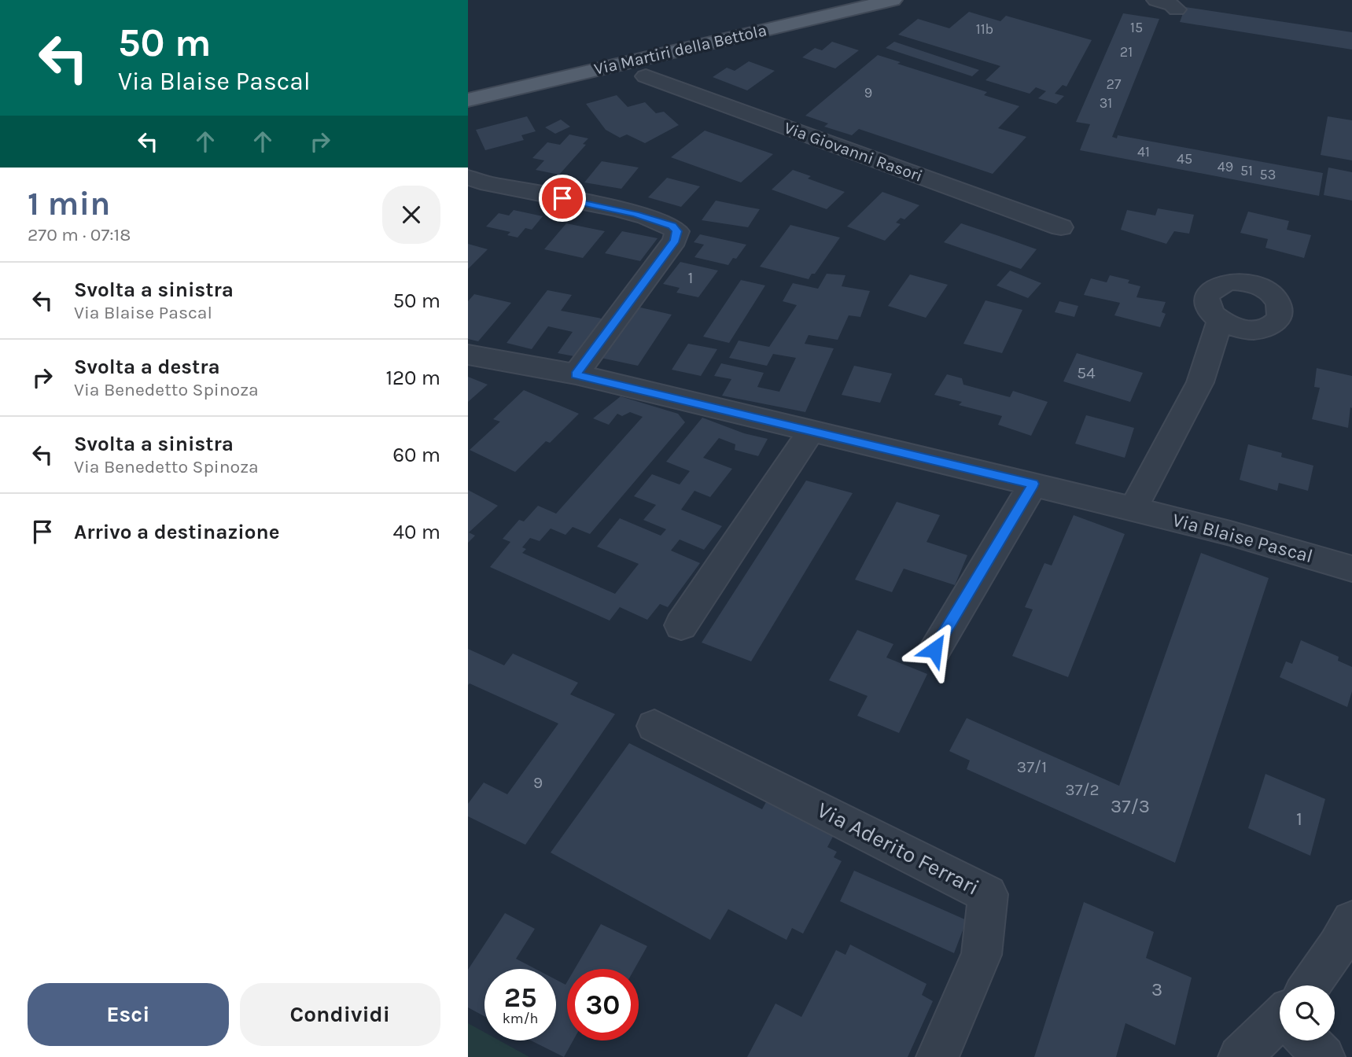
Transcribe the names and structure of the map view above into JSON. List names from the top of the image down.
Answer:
{
  "streets": {
    "main road": ["Via Martiri della Bettola"],
    "street": ["Via Giovanni Rasori", "Via Blaise Pascal", "Via Aderito Ferrari"]
  },
  "house_numbers": [
    "15",
    "11b",
    "21",
    "27",
    "9",
    "31",
    "41",
    "45",
    "49",
    "51",
    "53",
    "1",
    "54",
    "37/1",
    "9",
    "37/2",
    "37/3",
    "1",
    "3"
  ],
  "page": {
    "turn": ["50 m", "Via Blaise Pascal"],
    "heading": ["1 min", "270 m · 07:18"],
    "list": [
      {
        "name": "Svolta a sinistra",
        "note": "Via Blaise Pascal",
        "value": "50 m"
      },
      {
        "name": "Svolta a destra",
        "note": "Via Benedetto Spinoza",
        "value": "120 m"
      },
      {
        "name": "Svolta a sinistra",
        "note": "Via Benedetto Spinoza",
        "value": "60 m"
      },
      {
        "name": "Arrivo a destinazione",
        "value": "40 m"
      }
    ],
    "speed": "25 km/h",
    "limit": "30",
    "buttons": ["Esci", "Condividi"]
  }
}
